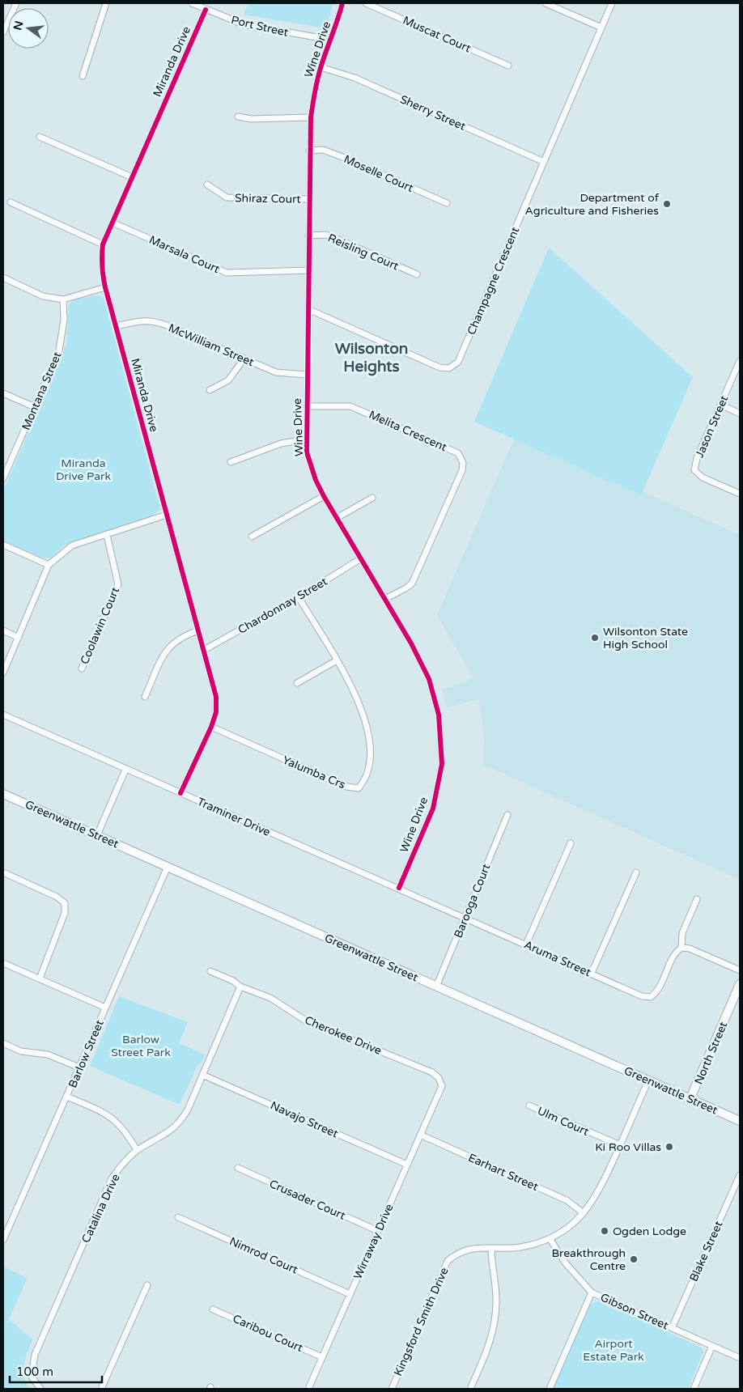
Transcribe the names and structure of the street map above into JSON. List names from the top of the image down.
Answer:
{
  "streets": {
    "main road": ["Greenwattle Street", "North Street"],
    "street": [
      "Port Street",
      "Muscat Court",
      "Wine Drive",
      "Miranda Drive",
      "Sherry Street",
      "Moselle Court",
      "Shiraz Court",
      "Reisling Court",
      "Marsala Court",
      "Champagne Crescent",
      "McWilliam Street",
      "Montana Street",
      "Jason Street",
      "Melita Crescent",
      "Chardonnay Street",
      "Coolawin Court",
      "Yalumba Crs",
      "Traminer Drive",
      "Barooga Court",
      "Aruma Street",
      "Cherokee Drive",
      "Barlow Street",
      "Navajo Street",
      "Ulm Court",
      "Earhart Street",
      "Crusader Court",
      "Catalina Drive",
      "Wirraway Drive",
      "Blake Street",
      "Nimrod Court",
      "Gibson Street",
      "Kingsford Smith Drive",
      "Caribou Court"
    ]
  },
  "crossings": [
    ["Port Street", "Wine Drive"],
    ["Port Street", "Miranda Drive"],
    ["Wine Drive", "Sherry Street"],
    ["Wine Drive", "Moselle Court"],
    ["Wine Drive", "Shiraz Court"],
    ["Wine Drive", "Reisling Court"],
    ["Wine Drive", "Marsala Court"],
    ["Wine Drive", "Champagne Crescent"],
    ["Wine Drive", "McWilliam Street"],
    ["Wine Drive", "Melita Crescent"],
    ["Wine Drive", "Chardonnay Street"],
    ["Wine Drive", "Traminer Drive"],
    ["Miranda Drive", "Marsala Court"],
    ["Miranda Drive", "McWilliam Street"],
    ["Miranda Drive", "Chardonnay Street"],
    ["Miranda Drive", "Yalumba Crs"],
    ["Miranda Drive", "Traminer Drive"],
    ["Sherry Street", "Champagne Crescent"],
    ["Chardonnay Street", "Yalumba Crs"],
    ["Traminer Drive", "Barooga Court"],
    ["Traminer Drive", "Aruma Street"],
    ["Greenwattle Street", "Barooga Court"],
    ["Greenwattle Street", "North Street"],
    ["Greenwattle Street", "Barlow Street"],
    ["Greenwattle Street", "Kingsford Smith Drive"],
    ["Barooga Court", "Aruma Street"],
    ["Cherokee Drive", "Catalina Drive"],
    ["Cherokee Drive", "Wirraway Drive"],
    ["Navajo Street", "Catalina Drive"],
    ["Navajo Street", "Wirraway Drive"],
    ["Ulm Court", "Kingsford Smith Drive"],
    ["Earhart Street", "Wirraway Drive"],
    ["Earhart Street", "Kingsford Smith Drive"],
    ["Crusader Court", "Wirraway Drive"],
    ["Wirraway Drive", "Nimrod Court"],
    ["Wirraway Drive", "Caribou Court"],
    ["Blake Street", "Gibson Street"],
    ["Gibson Street", "Kingsford Smith Drive"]
  ],
  "districts": ["Wilsonton Heights"],
  "parks": ["Miranda Drive Park", "Barlow Street Park", "Airport Estate Park"],
  "places": [
    "Department of Agriculture and Fisheries",
    "Wilsonton State High School",
    "Ki Roo Villas",
    "Ogden Lodge",
    "Breakthrough Centre"
  ],
  "scale_bar": "100 m",
  "north": "left"
}
